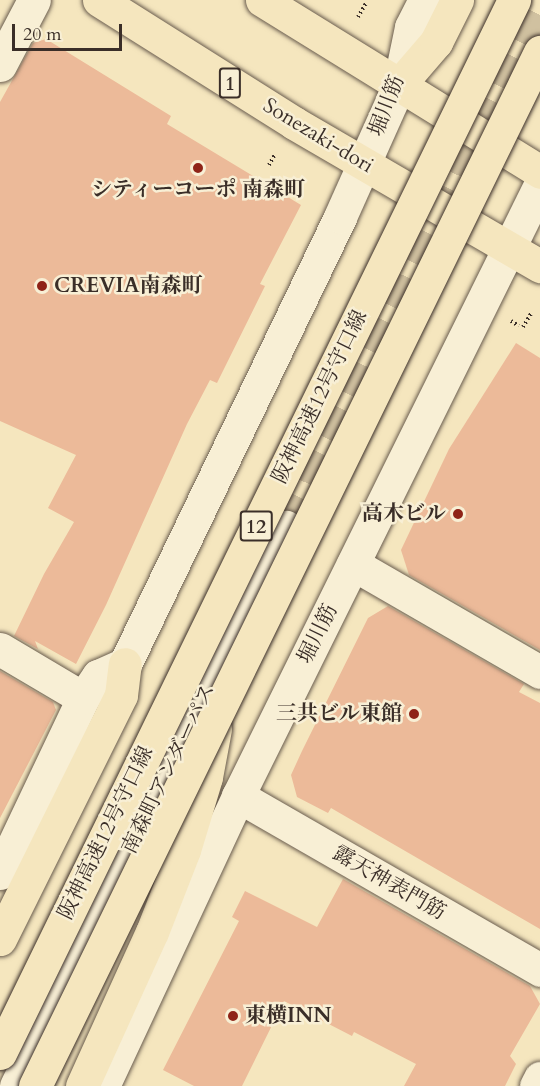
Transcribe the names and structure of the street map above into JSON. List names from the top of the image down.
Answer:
{
  "streets": {
    "highway": [
      "1",
      "Sonezaki-dori",
      "阪神高速12号守口線",
      "12"
    ],
    "street": ["堀川筋", "南森町アンダーパス", "露天神表門筋"]
  },
  "crossings": [
    ["堀川筋", "Sonezaki-dori"],
    ["堀川筋", "露天神表門筋"],
    ["阪神高速12号守口線", "12"],
    ["阪神高速12号守口線", "南森町アンダーパス"],
    ["12", "南森町アンダーパス"]
  ],
  "places": [
    "シティーコーポ 南森町",
    "CREVIA南森町",
    "高木ビル",
    "三共ビル東館",
    "東横INN"
  ],
  "scale_bar": "20 m"
}
